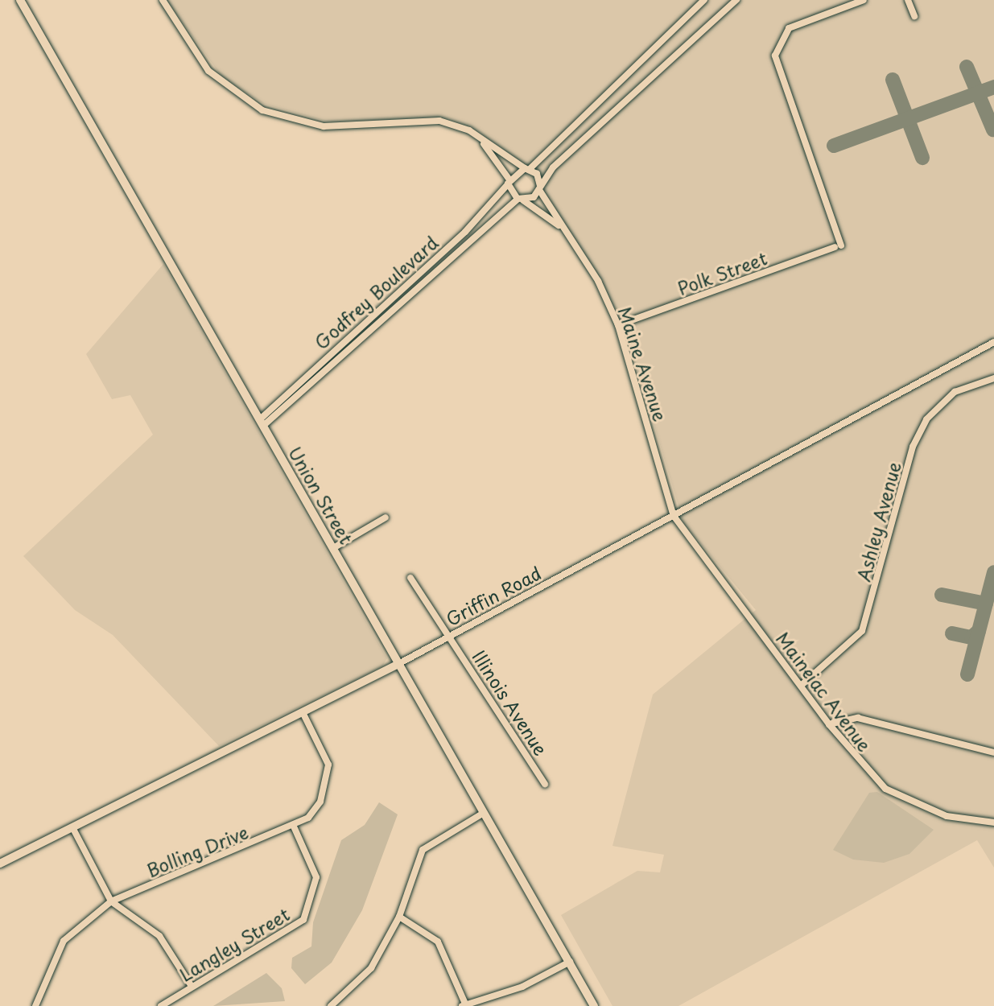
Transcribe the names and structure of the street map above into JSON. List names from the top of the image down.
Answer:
{
  "streets": {
    "main road": ["Union Street", "Griffin Road"],
    "street": [
      "Polk Street",
      "Godfrey Boulevard",
      "Maine Avenue",
      "Ashley Avenue",
      "Maineiac Avenue",
      "Illinois Avenue",
      "Bolling Drive",
      "Langley Street"
    ]
  },
  "crossings": [
    ["Polk Street", "Maine Avenue"],
    ["Godfrey Boulevard", "Maine Avenue"],
    ["Godfrey Boulevard", "Union Street"],
    ["Maine Avenue", "Griffin Road"],
    ["Maine Avenue", "Maineiac Avenue"],
    ["Union Street", "Griffin Road"],
    ["Ashley Avenue", "Maineiac Avenue"],
    ["Griffin Road", "Maineiac Avenue"],
    ["Griffin Road", "Illinois Avenue"],
    ["Griffin Road", "Bolling Drive"],
    ["Bolling Drive", "Langley Street"]
  ]
}
